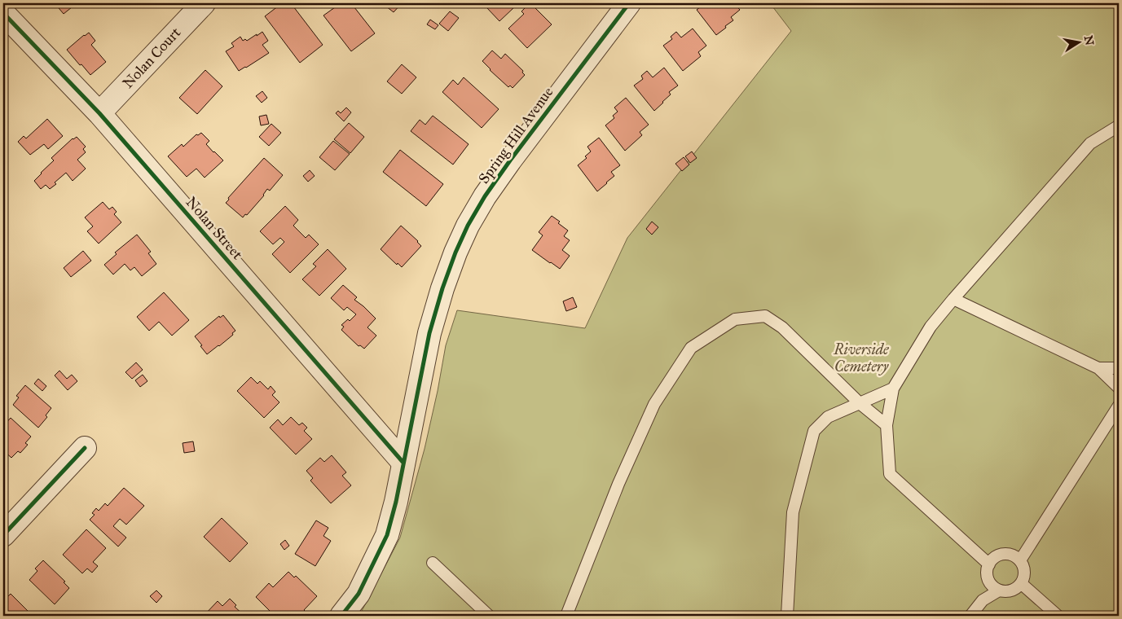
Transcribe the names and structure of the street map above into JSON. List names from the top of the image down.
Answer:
{
  "streets": {
    "street": ["Nolan Court", "Spring Hill Avenue", "Nolan Street"]
  },
  "crossings": [
    ["Nolan Court", "Nolan Street"],
    ["Spring Hill Avenue", "Nolan Street"]
  ],
  "parks": ["Riverside Cemetery"],
  "north": "right"
}
